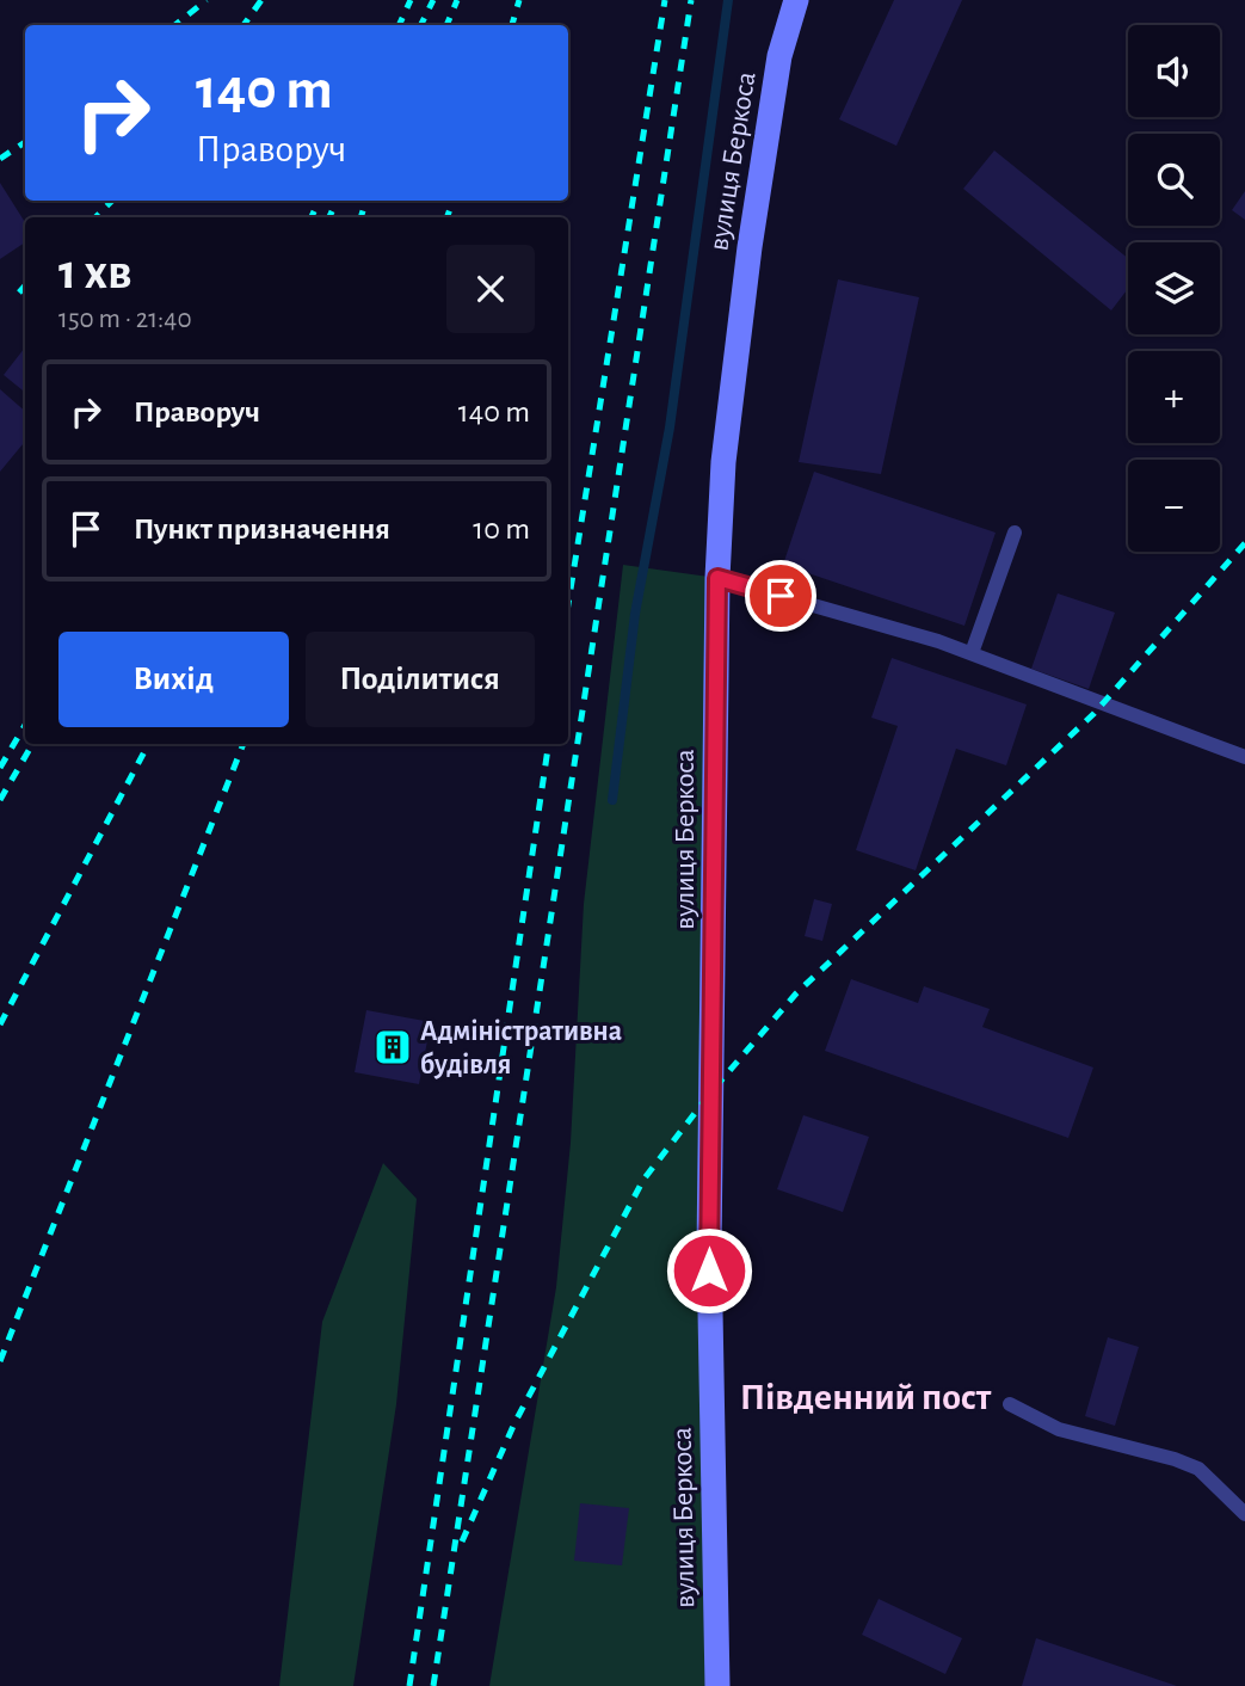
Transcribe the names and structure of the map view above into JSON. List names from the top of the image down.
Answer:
{
  "streets": {
    "street": ["вулиця Беркоса"]
  },
  "districts": ["Південний пост"],
  "places": {
    "building": ["Адміністративна будівля"]
  },
  "page": {
    "map_buttons": ["+", "−"],
    "turn": ["140 m", "Праворуч"],
    "heading": ["1 хв", "150 m · 21:40"],
    "list": [
      {
        "name": "Праворуч",
        "value": "140 m"
      },
      {
        "name": "Пункт призначення",
        "value": "10 m"
      }
    ],
    "buttons": ["Вихід", "Поділитися"]
  }
}
